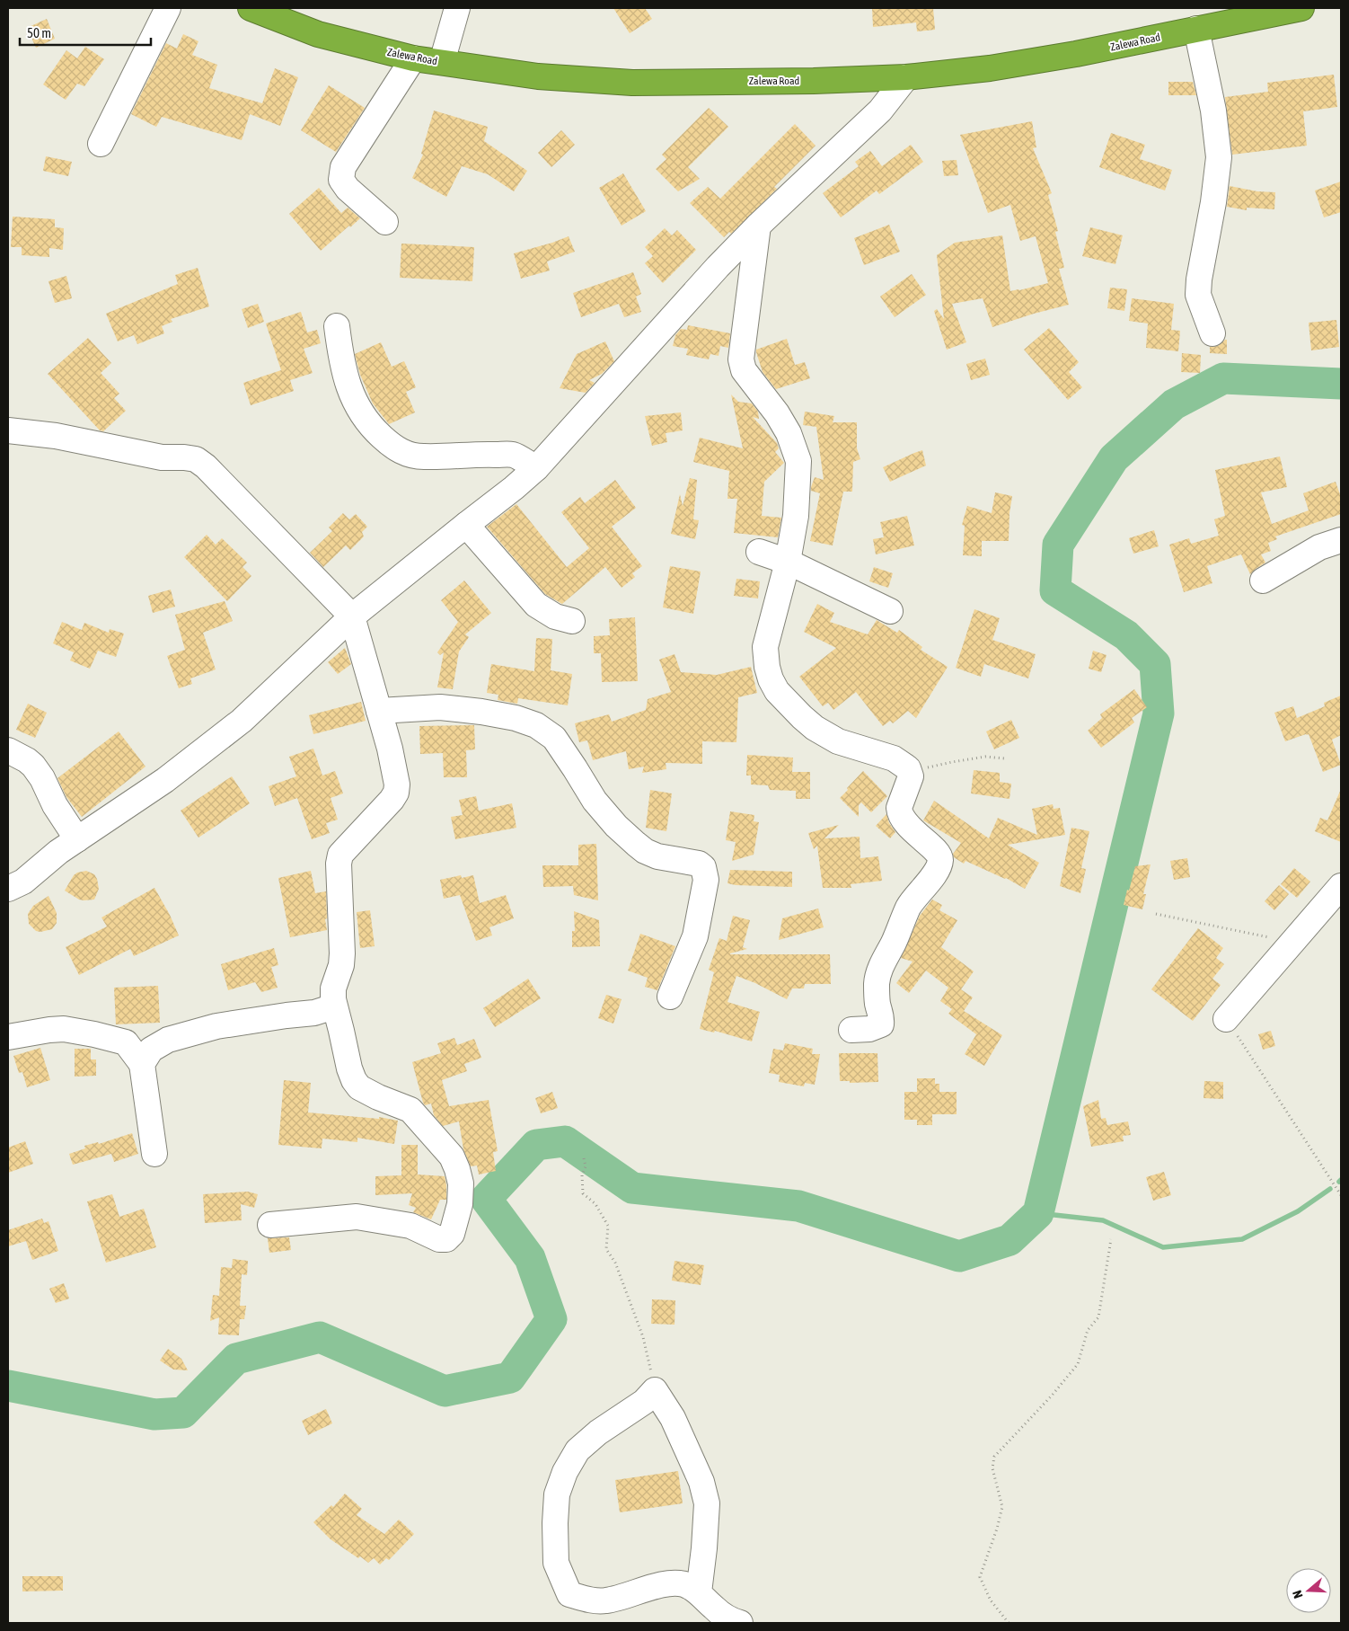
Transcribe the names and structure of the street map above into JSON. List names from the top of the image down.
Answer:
{
  "streets": {
    "highway": ["Zalewa Road"]
  },
  "scale_bar": "50 m",
  "north": "left"
}
